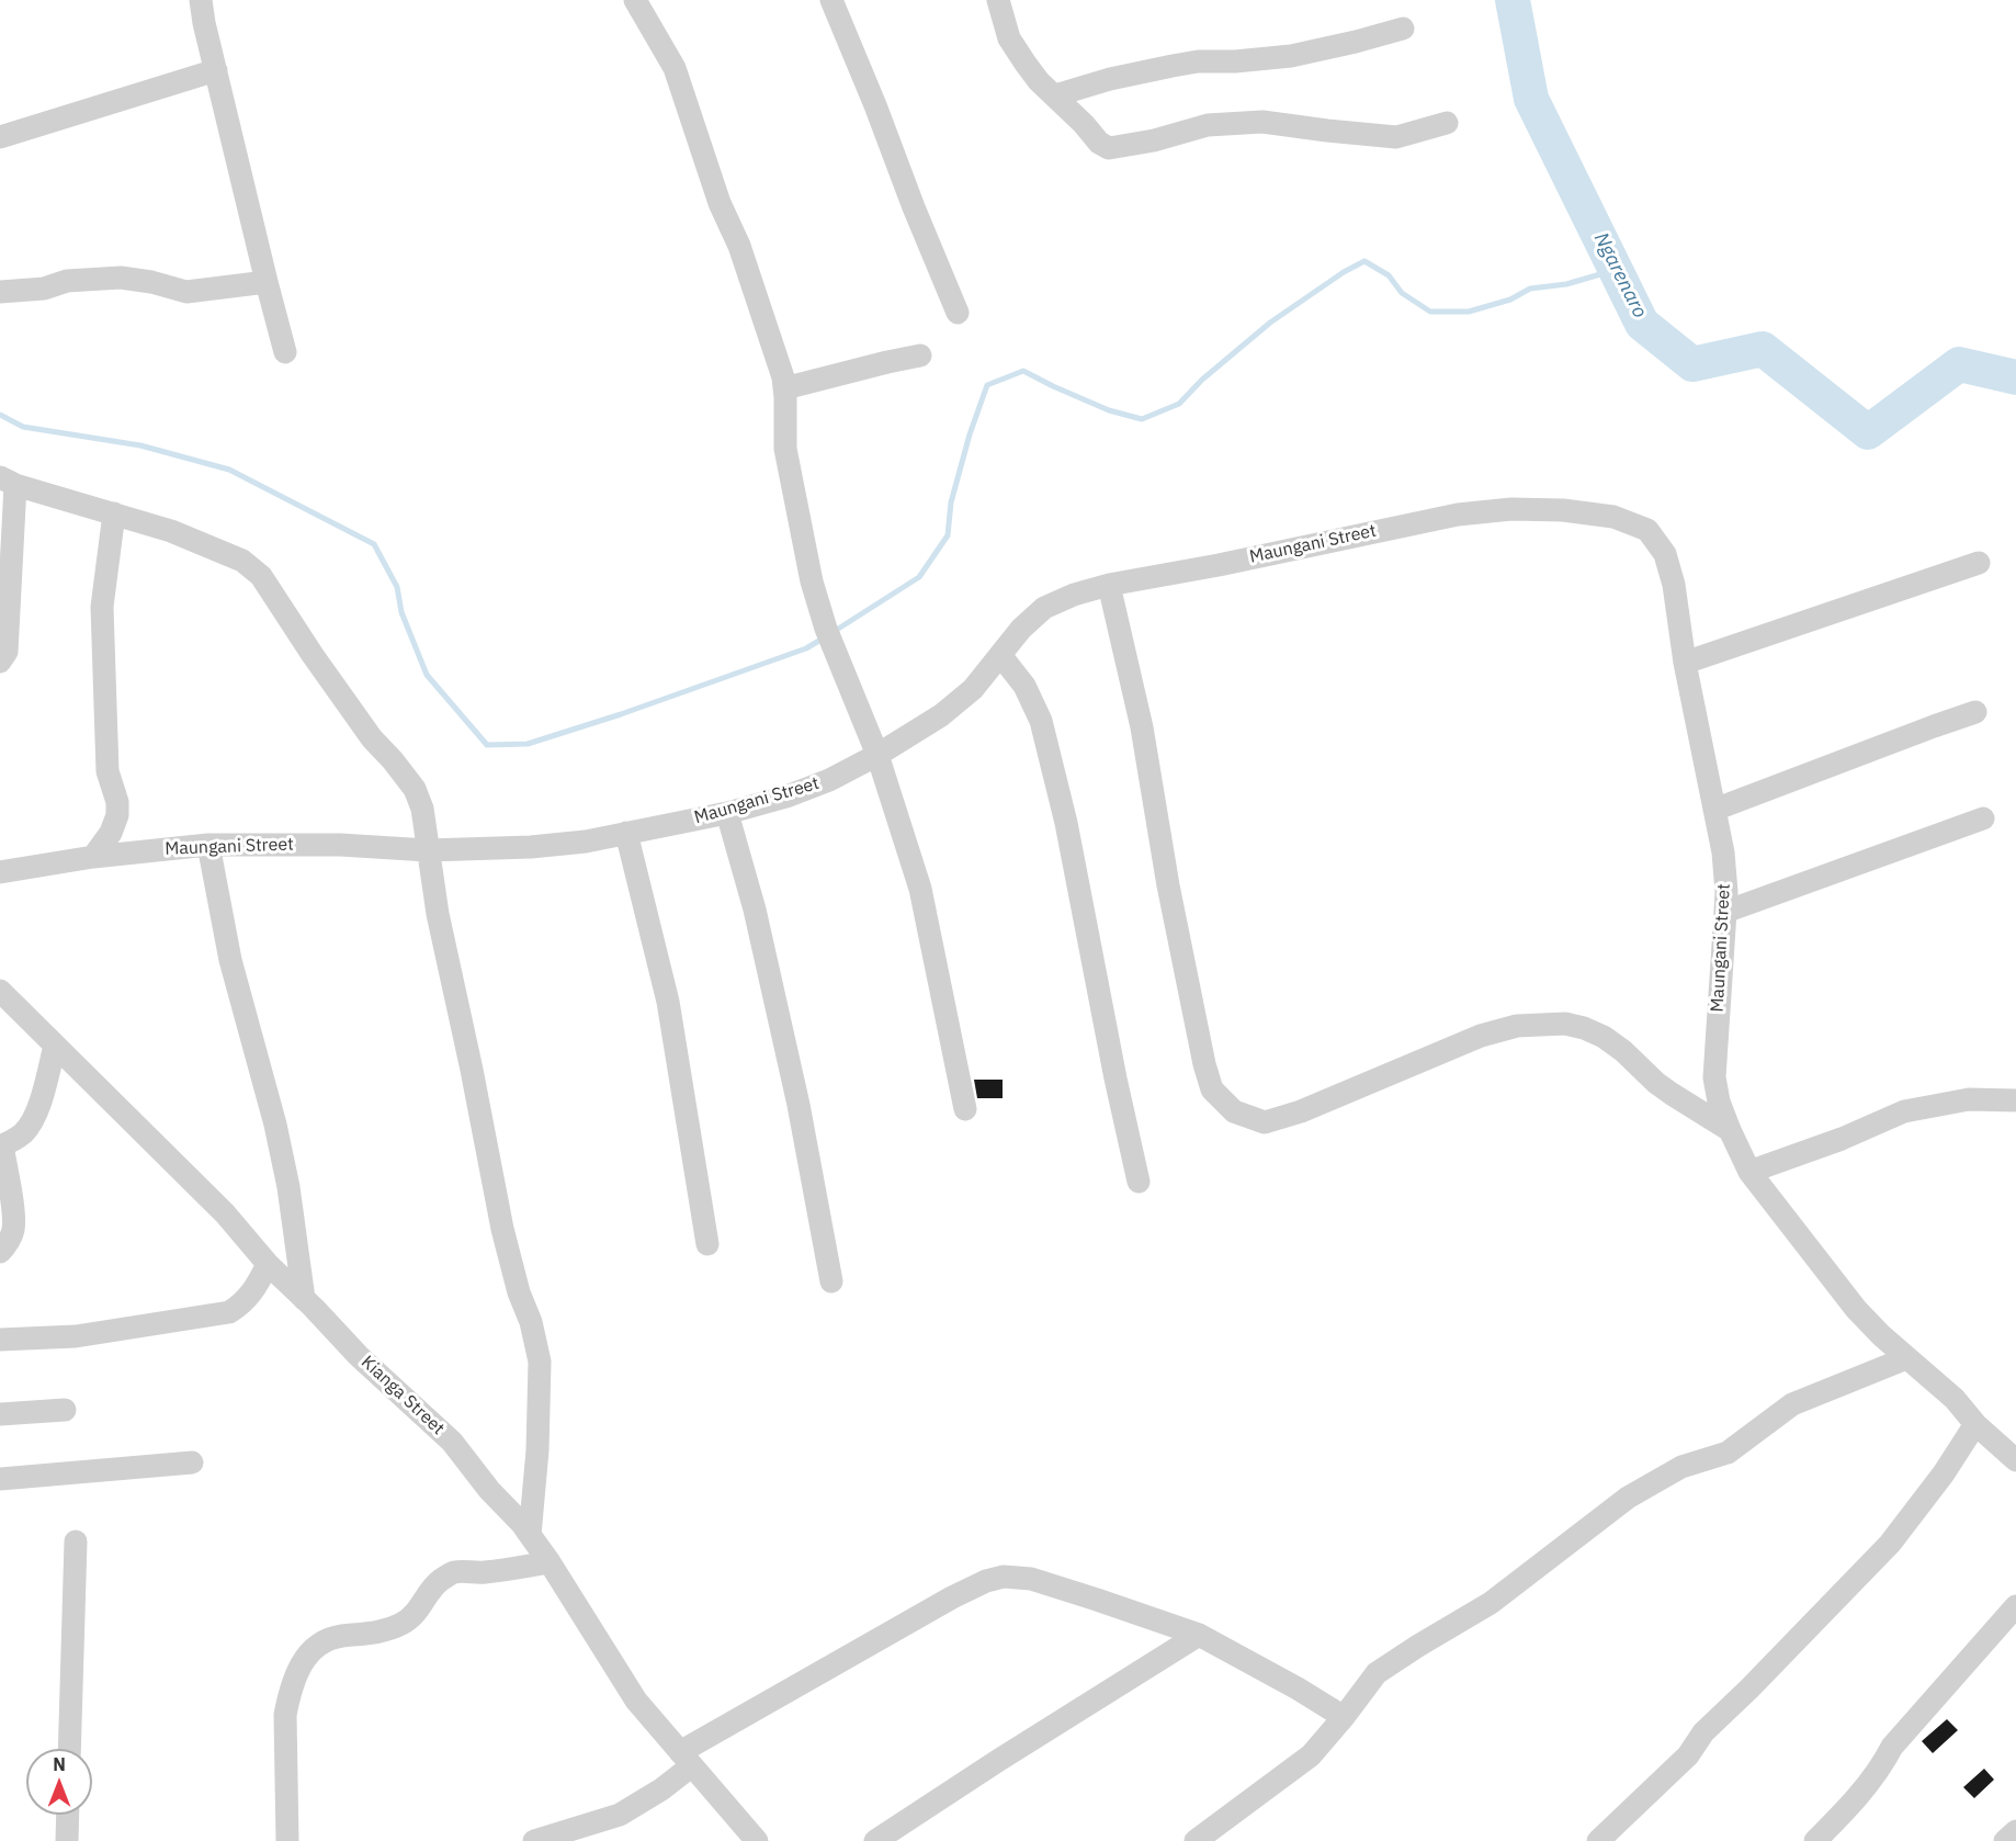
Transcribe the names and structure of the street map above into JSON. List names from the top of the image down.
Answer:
{
  "streets": {
    "street": ["Maungani Street", "Kianga Street"]
  },
  "water": ["Ngarenaro"],
  "north": "top"
}
